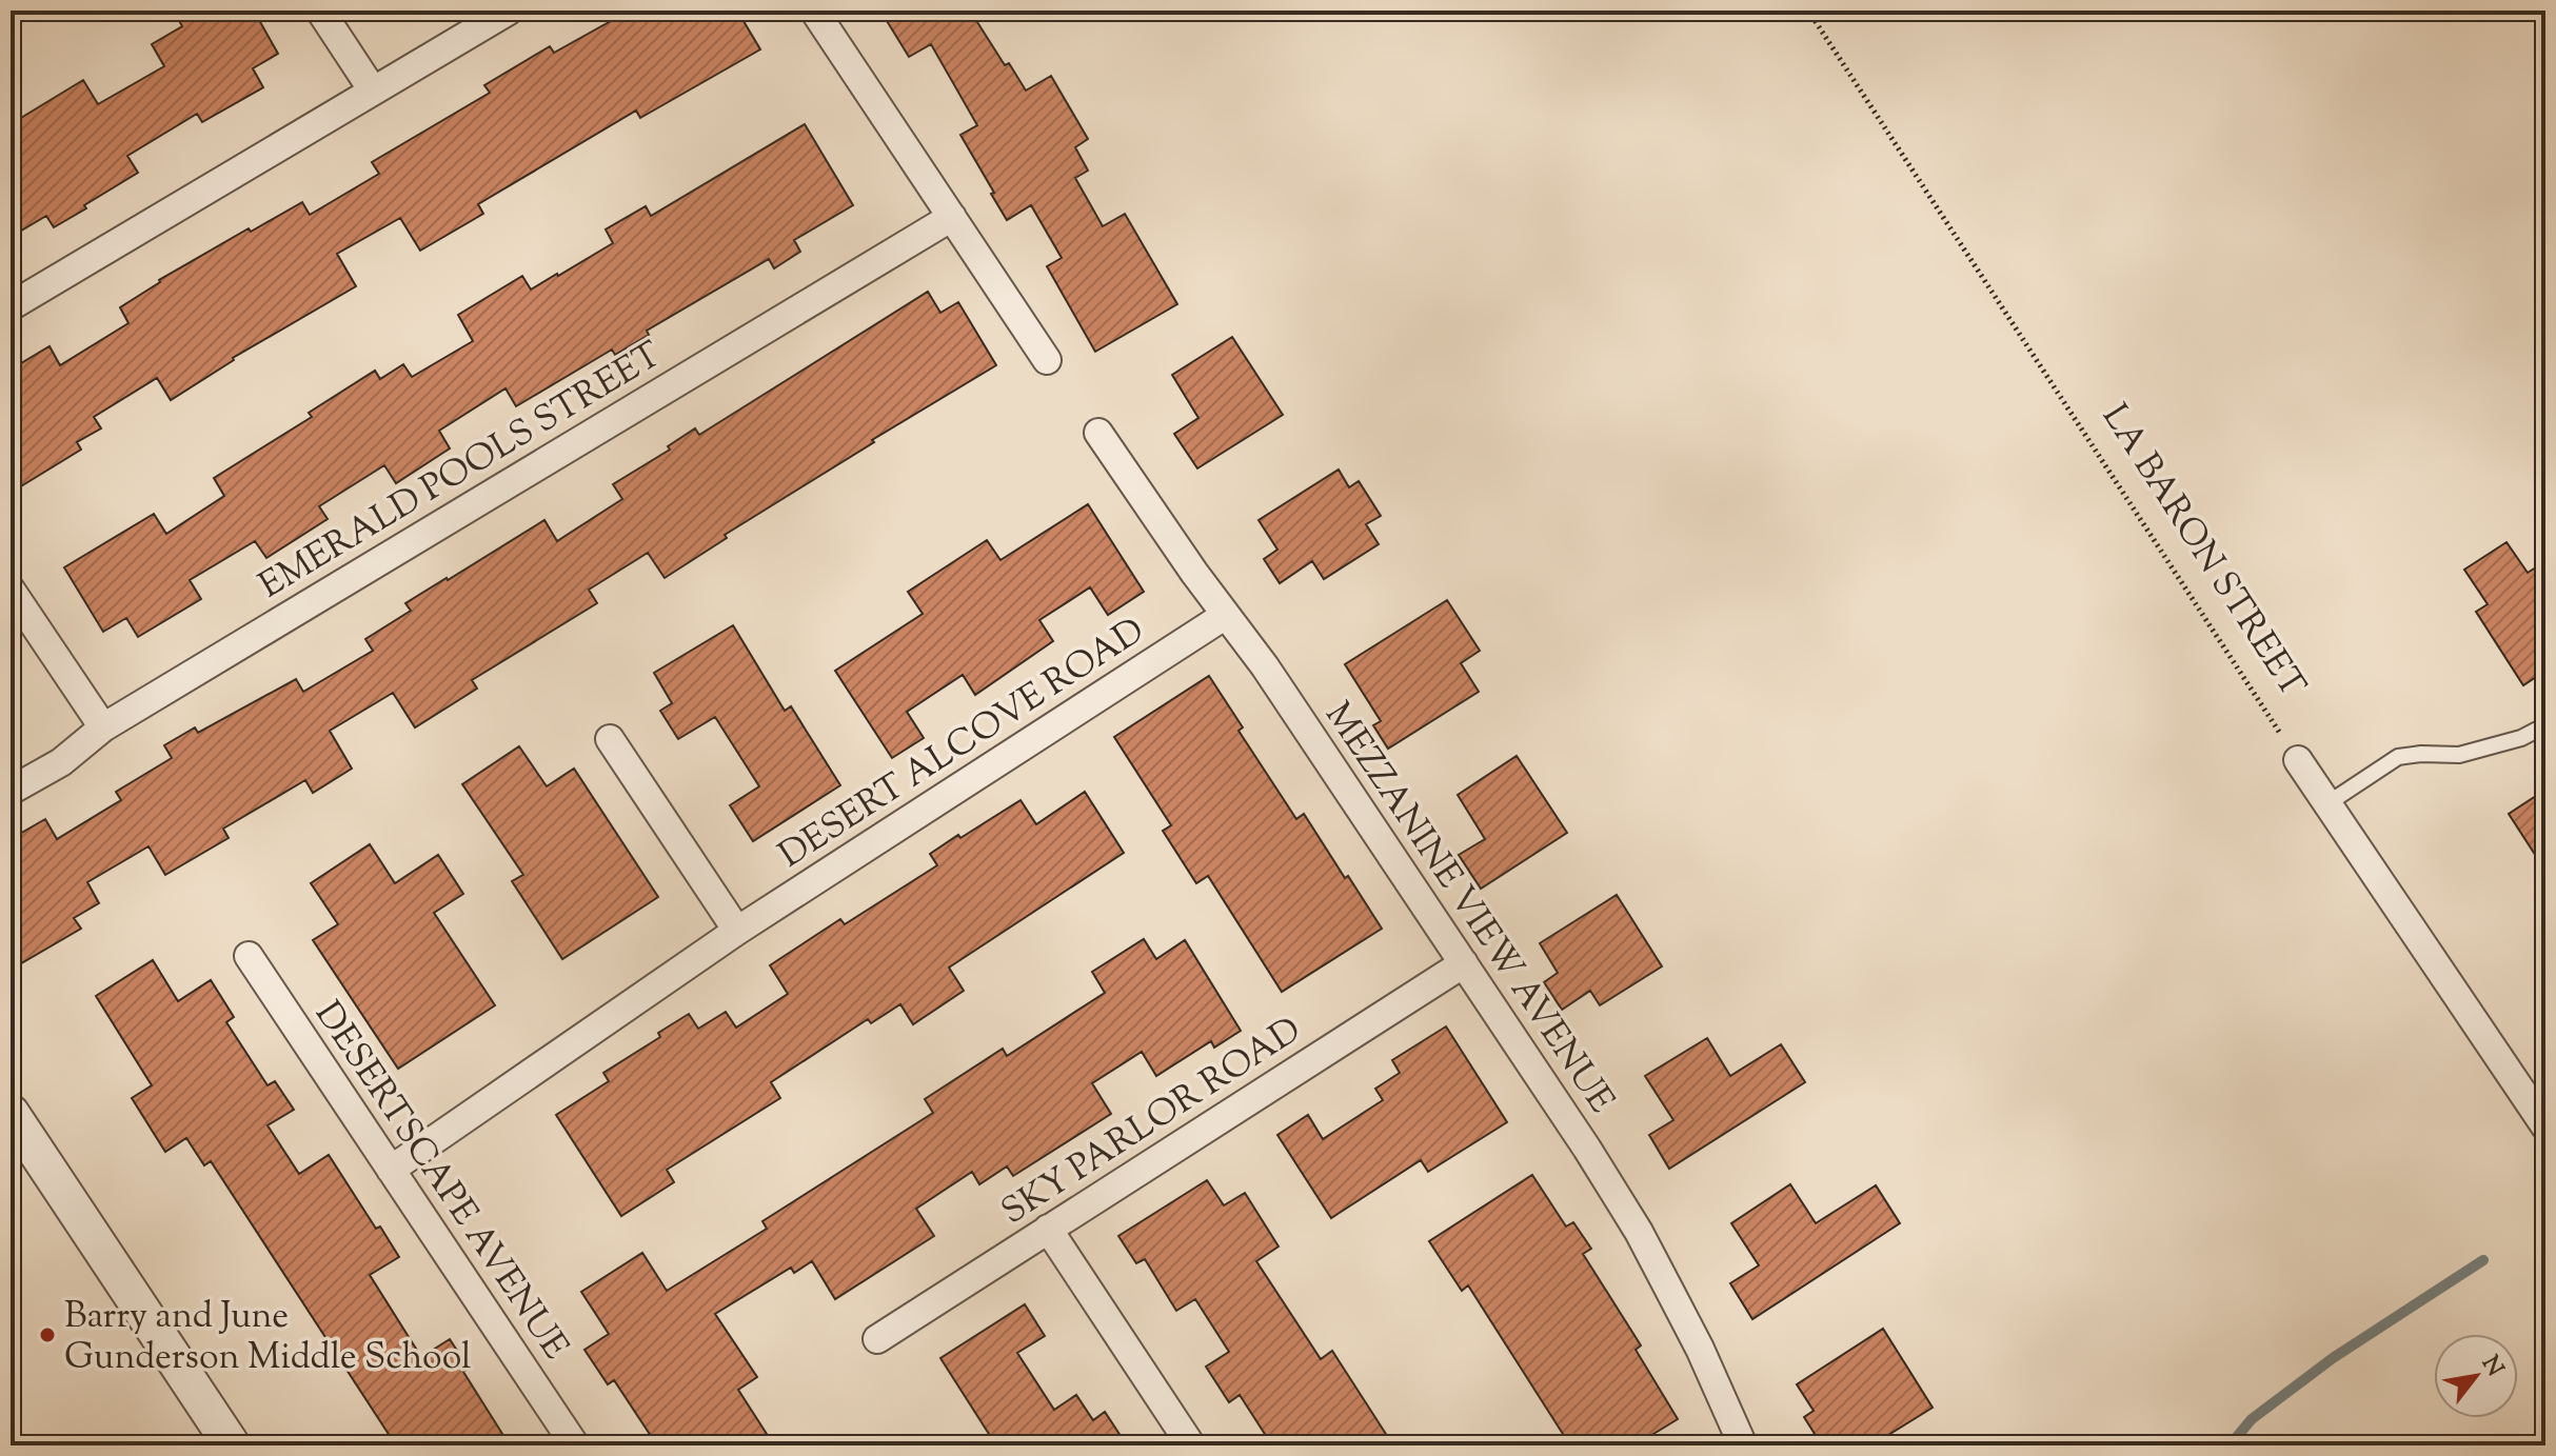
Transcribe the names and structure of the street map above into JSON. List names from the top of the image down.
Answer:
{
  "streets": {
    "street": [
      "EMERALD POOLS STREET",
      "DESERT ALCOVE ROAD",
      "MEZZANINE VIEW AVENUE",
      "SKY PARLOR ROAD",
      "DESERTSCAPE AVENUE"
    ],
    "path": ["LA BARON STREET"]
  },
  "crossings": [
    ["DESERT ALCOVE ROAD", "MEZZANINE VIEW AVENUE"],
    ["DESERT ALCOVE ROAD", "DESERTSCAPE AVENUE"],
    ["MEZZANINE VIEW AVENUE", "SKY PARLOR ROAD"]
  ],
  "places": ["Barry and June Gunderson Middle School"],
  "north": "top right"
}
